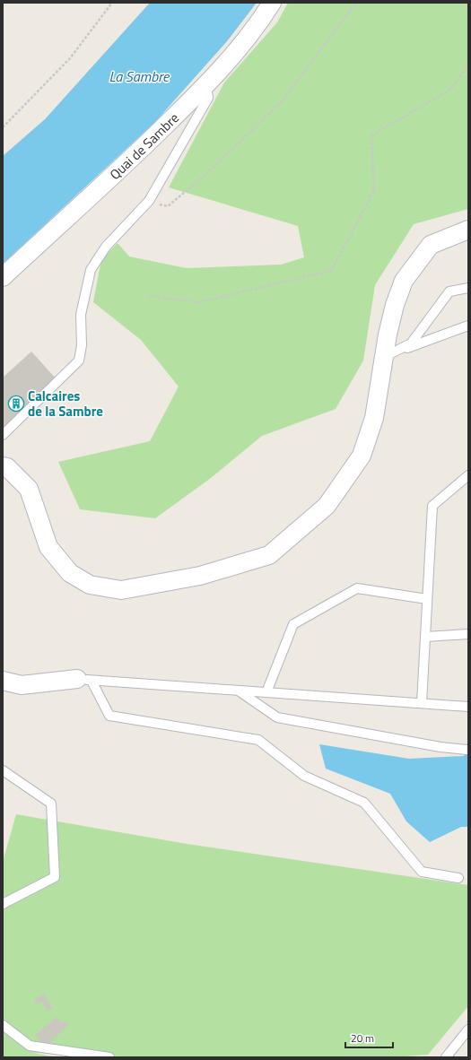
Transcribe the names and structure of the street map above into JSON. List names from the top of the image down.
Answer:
{
  "streets": {
    "street": ["Quai de Sambre"]
  },
  "water": ["La Sambre"],
  "places": {
    "building": ["Calcaires de la Sambre"]
  },
  "scale_bar": "20 m"
}
